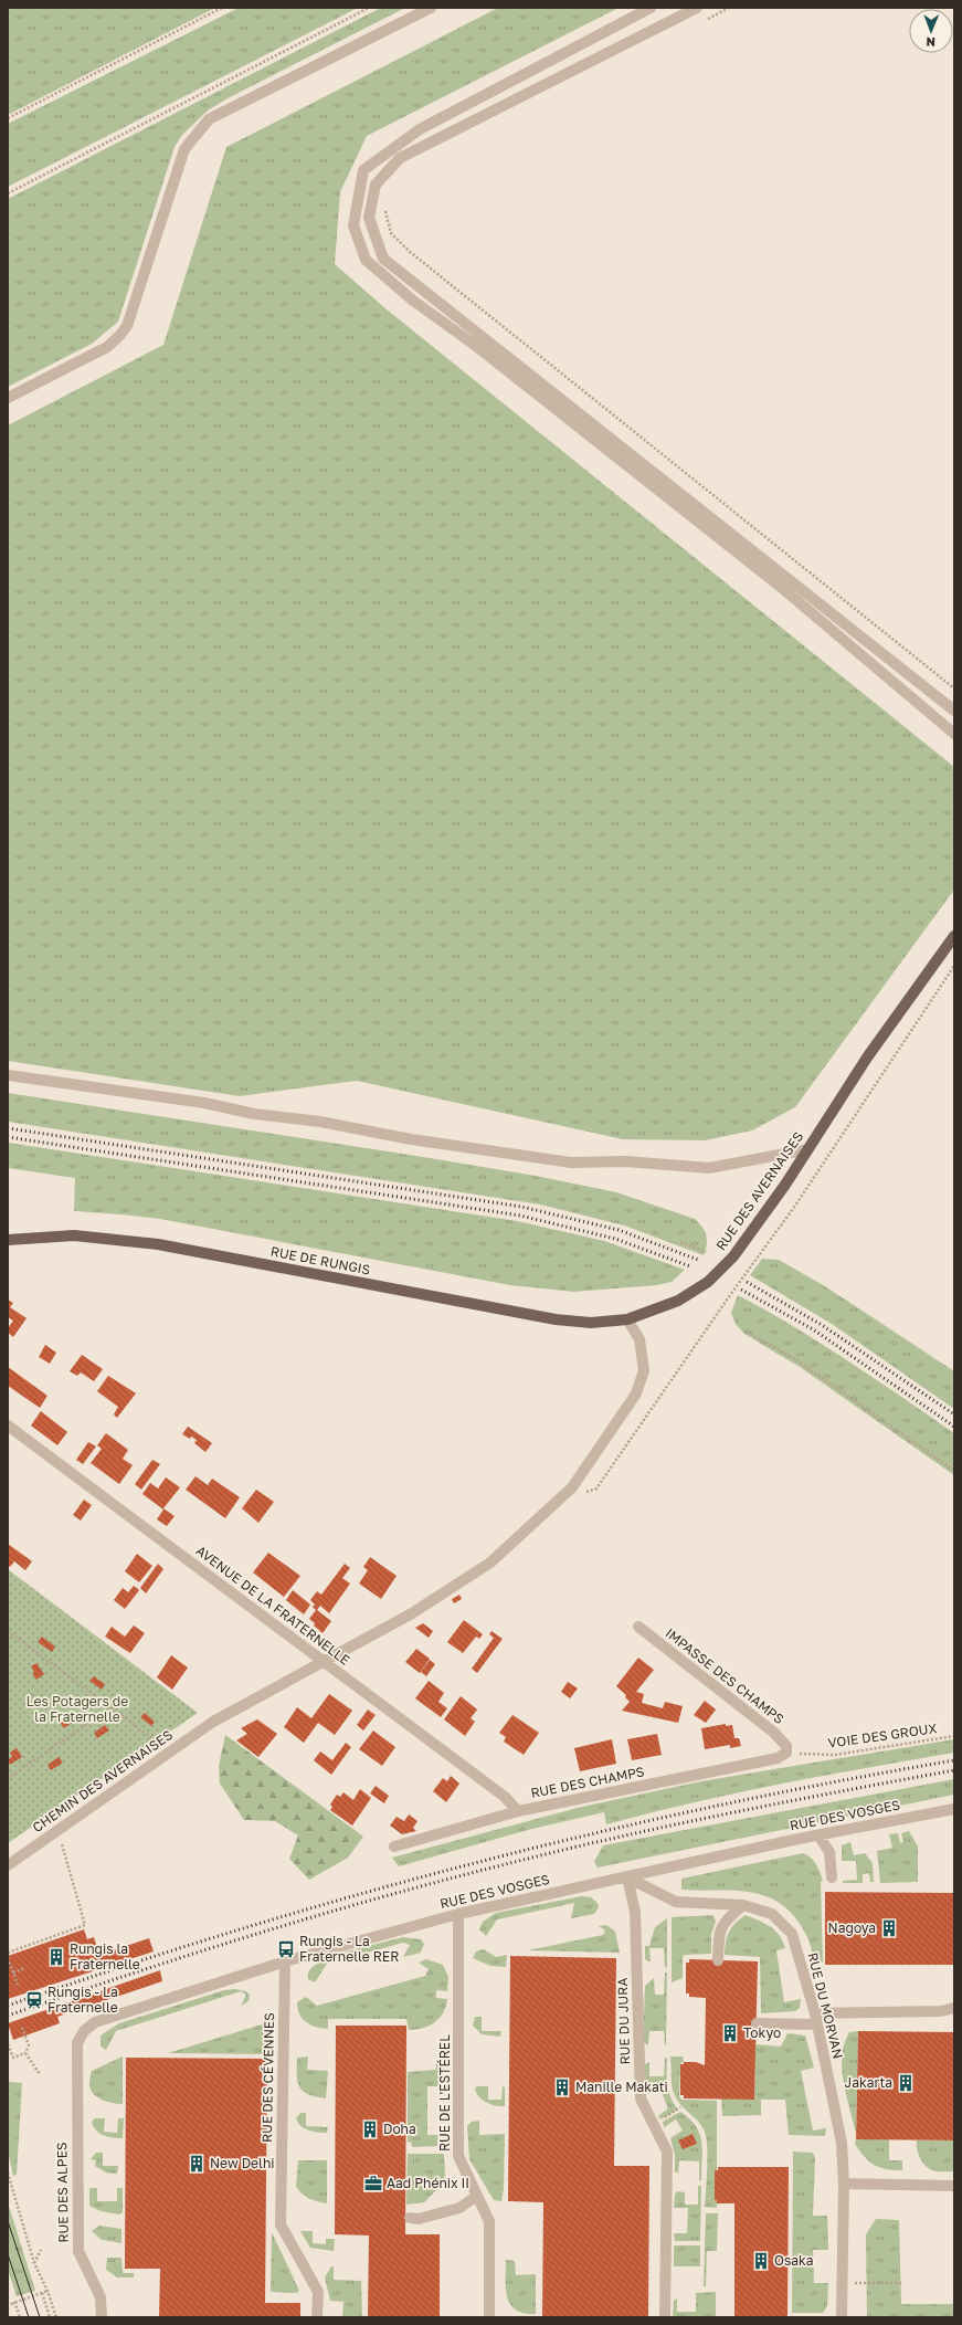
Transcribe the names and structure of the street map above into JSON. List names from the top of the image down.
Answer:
{
  "streets": {
    "main road": ["RUE DES AVERNAISES", "RUE DE RUNGIS"],
    "street": [
      "AVENUE DE LA FRATERNELLE",
      "IMPASSE DES CHAMPS",
      "CHEMIN DES AVERNAISES",
      "RUE DES CHAMPS",
      "RUE DES VOSGES",
      "RUE DU MORVAN",
      "RUE DU JURA",
      "RUE DES CÉVENNES",
      "RUE DE L'ESTÉREL",
      "RUE DES ALPES"
    ],
    "path": ["VOIE DES GROUX"]
  },
  "crossings": [
    ["RUE DES AVERNAISES", "RUE DE RUNGIS"],
    ["AVENUE DE LA FRATERNELLE", "CHEMIN DES AVERNAISES"],
    ["AVENUE DE LA FRATERNELLE", "RUE DES CHAMPS"],
    ["IMPASSE DES CHAMPS", "VOIE DES GROUX"],
    ["IMPASSE DES CHAMPS", "RUE DES CHAMPS"],
    ["VOIE DES GROUX", "RUE DES CHAMPS"],
    ["RUE DES VOSGES", "RUE DU MORVAN"],
    ["RUE DES VOSGES", "RUE DU JURA"],
    ["RUE DES VOSGES", "RUE DES CÉVENNES"],
    ["RUE DES VOSGES", "RUE DE L'ESTÉREL"],
    ["RUE DES VOSGES", "RUE DES ALPES"],
    ["RUE DU MORVAN", "RUE DU JURA"]
  ],
  "parks": ["Les Potagers de la Fraternelle"],
  "places": {
    "building": [
      "Nagoya",
      "Rungis la Fraternelle",
      "Tokyo",
      "Jakarta",
      "Manille Makati",
      "Doha",
      "New Delhi",
      "Osaka"
    ],
    "bus stop": ["Rungis - La Fraternelle RER"],
    "station": ["Rungis - La Fraternelle"],
    "office": ["Aad Phénix II"]
  },
  "north": "bottom"
}
